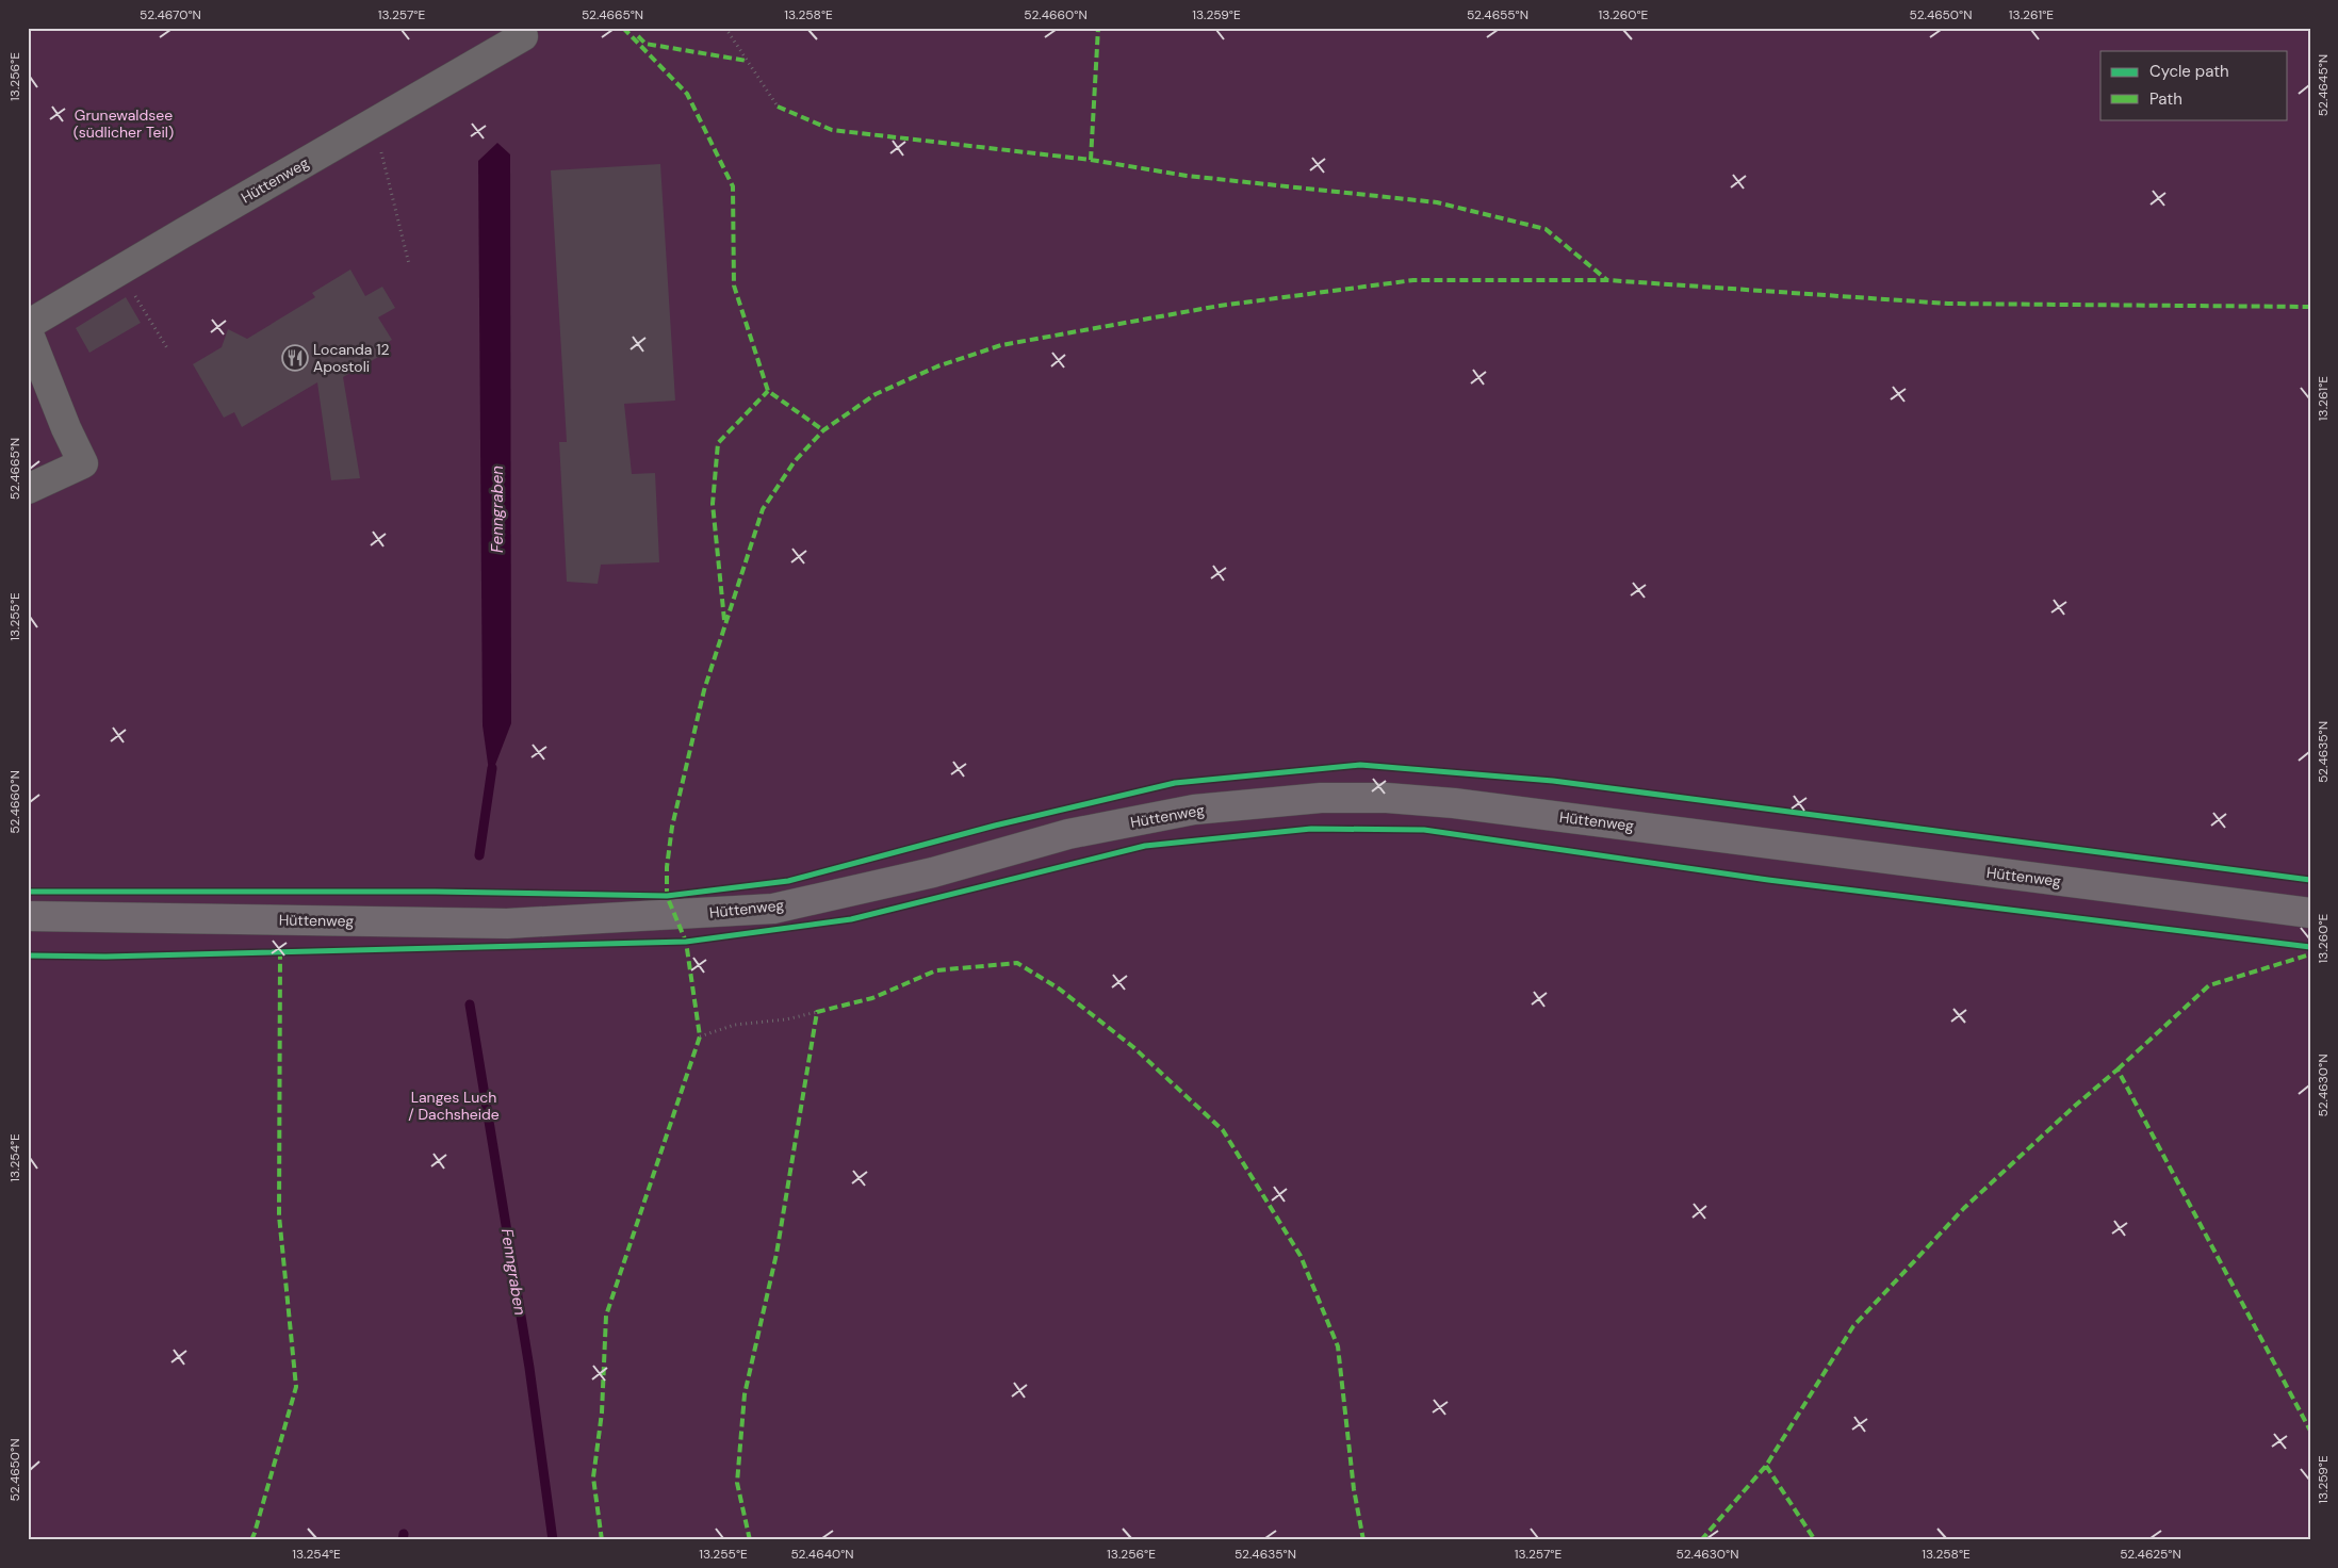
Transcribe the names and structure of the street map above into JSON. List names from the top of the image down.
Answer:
{
  "streets": {
    "main road": ["Hüttenweg"]
  },
  "water": ["Fenngraben"],
  "parks": ["Grunewaldsee (südlicher Teil)", "Langes Luch / Dachsheide"],
  "places": {
    "restaurant": ["Locanda 12 Apostoli"]
  },
  "legend": ["Cycle path", "Path"],
  "coordinates": [
    "52.4670°N",
    "13.257°E",
    "52.4665°N",
    "13.258°E",
    "52.4660°N",
    "13.259°E",
    "52.4655°N",
    "13.260°E",
    "52.4650°N",
    "13.261°E",
    "13.256°E",
    "52.4645°N",
    "13.255°E",
    "52.4635°N",
    "52.4630°N",
    "13.254°E",
    "52.4640°N",
    "52.4625°N"
  ]
}
